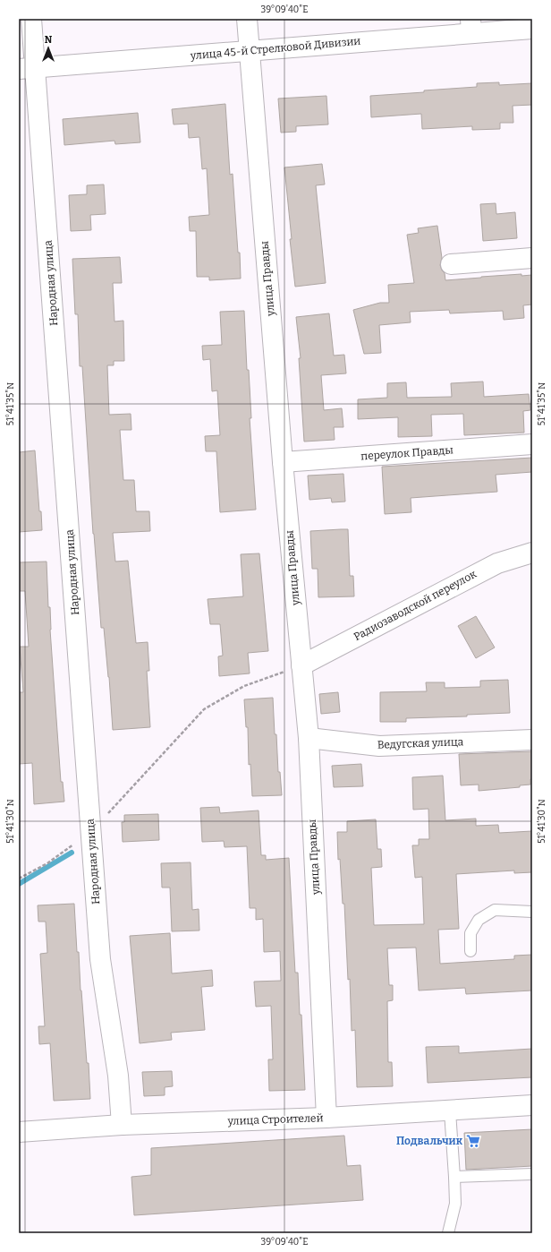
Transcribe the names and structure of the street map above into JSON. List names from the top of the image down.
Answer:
{
  "streets": {
    "street": [
      "улица 45-й Стрелковой Дивизии",
      "улица Правды",
      "Народная улица",
      "переулок Правды",
      "Радиозаводской переулок",
      "Ведугская улица",
      "улица Строителей"
    ]
  },
  "crossings": [
    ["улица 45-й Стрелковой Дивизии", "улица Правды"],
    ["улица 45-й Стрелковой Дивизии", "Народная улица"],
    ["улица Правды", "переулок Правды"],
    ["улица Правды", "Радиозаводской переулок"],
    ["улица Правды", "Ведугская улица"],
    ["улица Правды", "улица Строителей"],
    ["Народная улица", "улица Строителей"]
  ],
  "places": {
    "supermarket": ["Подвальчик"]
  },
  "north": "top",
  "coordinates": ["39°09'40\"E", "51°41'35\"N", "51°41'30\"N"]
}
